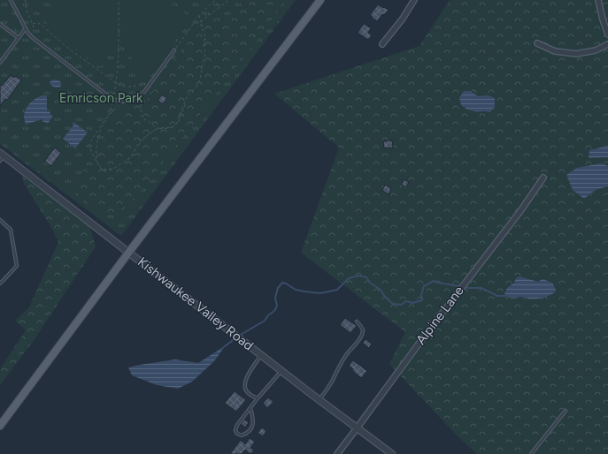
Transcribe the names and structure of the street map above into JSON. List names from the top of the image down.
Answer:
{
  "streets": {
    "street": ["Kishwaukee Valley Road", "Alpine Lane"]
  },
  "crossings": [
    ["Kishwaukee Valley Road", "Alpine Lane"]
  ],
  "parks": ["Emricson Park"]
}
